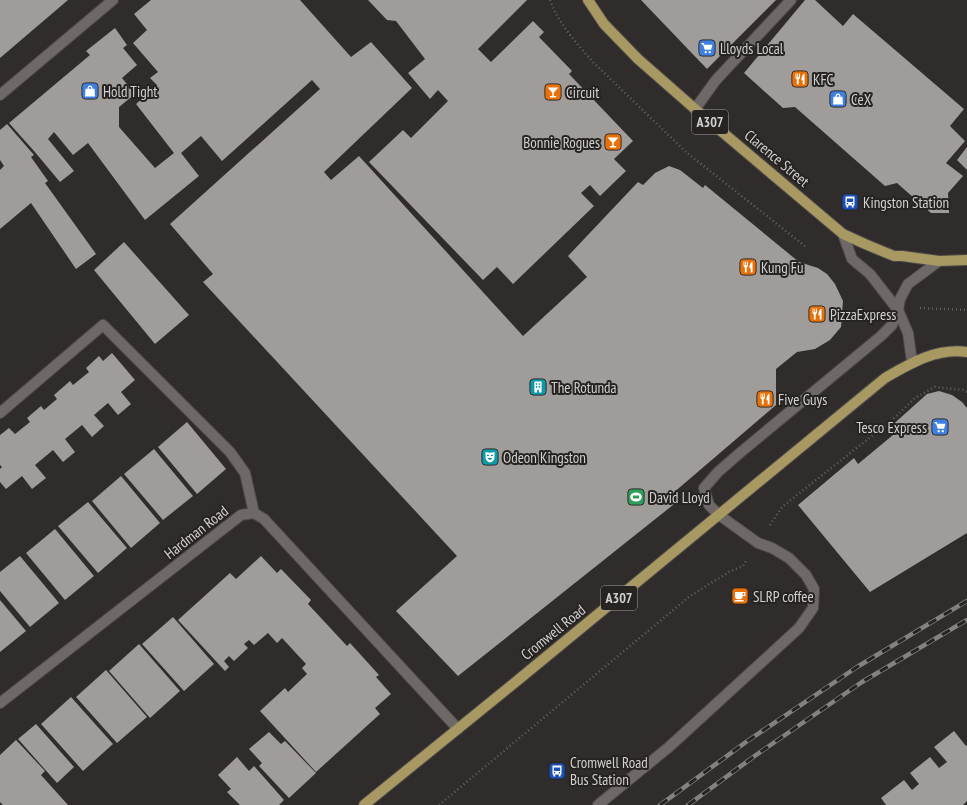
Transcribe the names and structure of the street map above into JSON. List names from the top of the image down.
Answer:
{
  "streets": {
    "main road": ["A307", "Clarence Street", "Cromwell Road"],
    "street": ["Hardman Road"]
  },
  "crossings": [
    ["A307", "Clarence Street"],
    ["A307", "Cromwell Road"]
  ],
  "places": {
    "supermarket": ["Lloyds Local", "Tesco Express"],
    "restaurant": [
      "KFC",
      "Kung Fu",
      "PizzaExpress",
      "Five Guys"
    ],
    "shop": ["Hold Tight", "CeX"],
    "bar": ["Circuit", "Bonnie Rogues"],
    "bus stop": ["Kingston Station", "Cromwell Road Bus Station"],
    "building": ["The Rotunda"],
    "theatre": ["Odeon Kingston"],
    "sports": ["David Lloyd"],
    "cafe": ["SLRP coffee"]
  }
}
